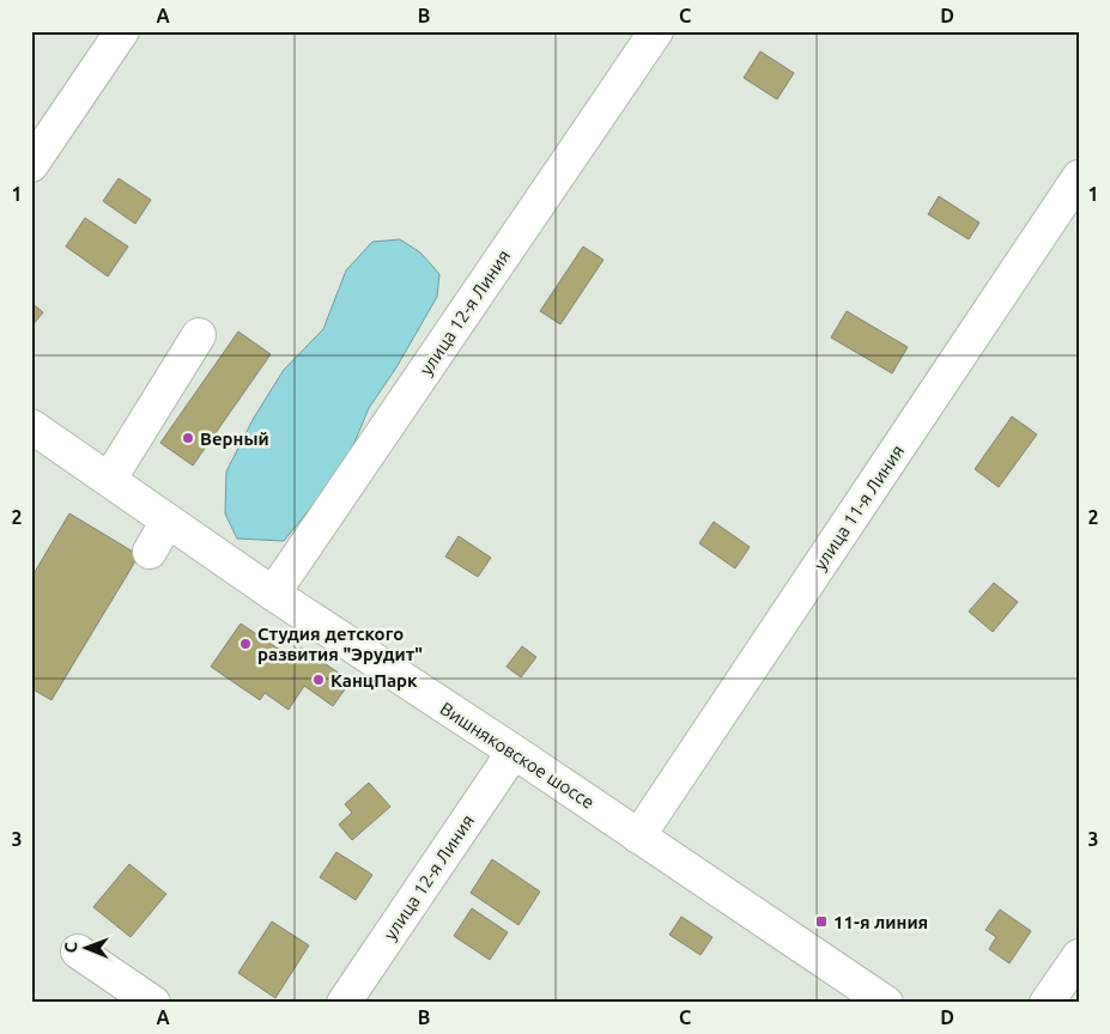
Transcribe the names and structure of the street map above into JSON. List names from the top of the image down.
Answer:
{
  "streets": {
    "street": ["улица 12-я Линия", "улица 11-я Линия", "Вишняковское шоссе"]
  },
  "crossings": [
    ["улица 12-я Линия", "Вишняковское шоссе"],
    ["улица 11-я Линия", "Вишняковское шоссе"]
  ],
  "places": {
    "other": ["Верный", "Студия детского развития \"Эрудит\"", "КанцПарк"],
    "transit": ["11-я линия"]
  },
  "north": "left",
  "grid": {
    "columns": [
      "A",
      "B",
      "C",
      "D"
    ],
    "rows": ["1", "2", "3"]
  }
}
